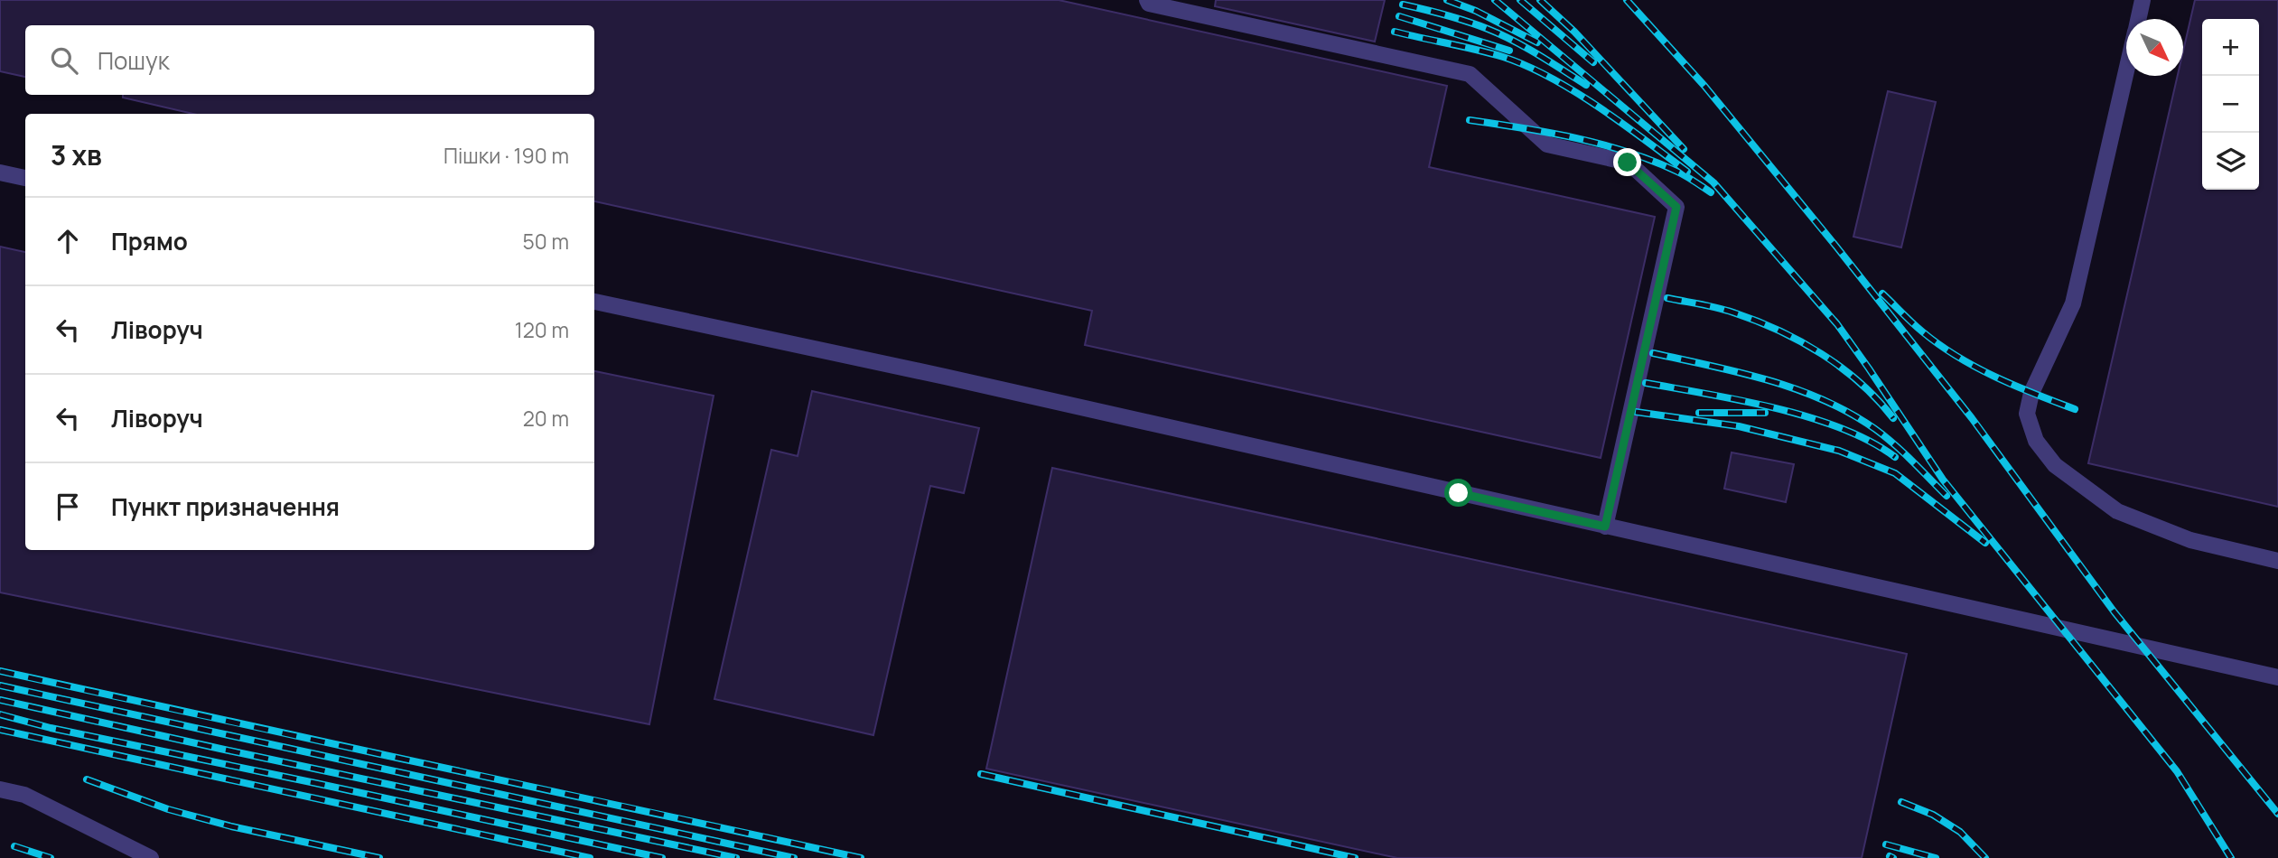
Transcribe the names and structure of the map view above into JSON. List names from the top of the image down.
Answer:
{
  "north": "bottom right",
  "page": {
    "map_buttons": ["+", "−"],
    "search": "Пошук",
    "heading": ["3 хв", "Пішки · 190 m"],
    "list": [
      ["Прямо", "50 m"],
      ["Ліворуч", "120 m"],
      ["Ліворуч", "20 m"],
      "Пункт призначення"
    ]
  }
}
